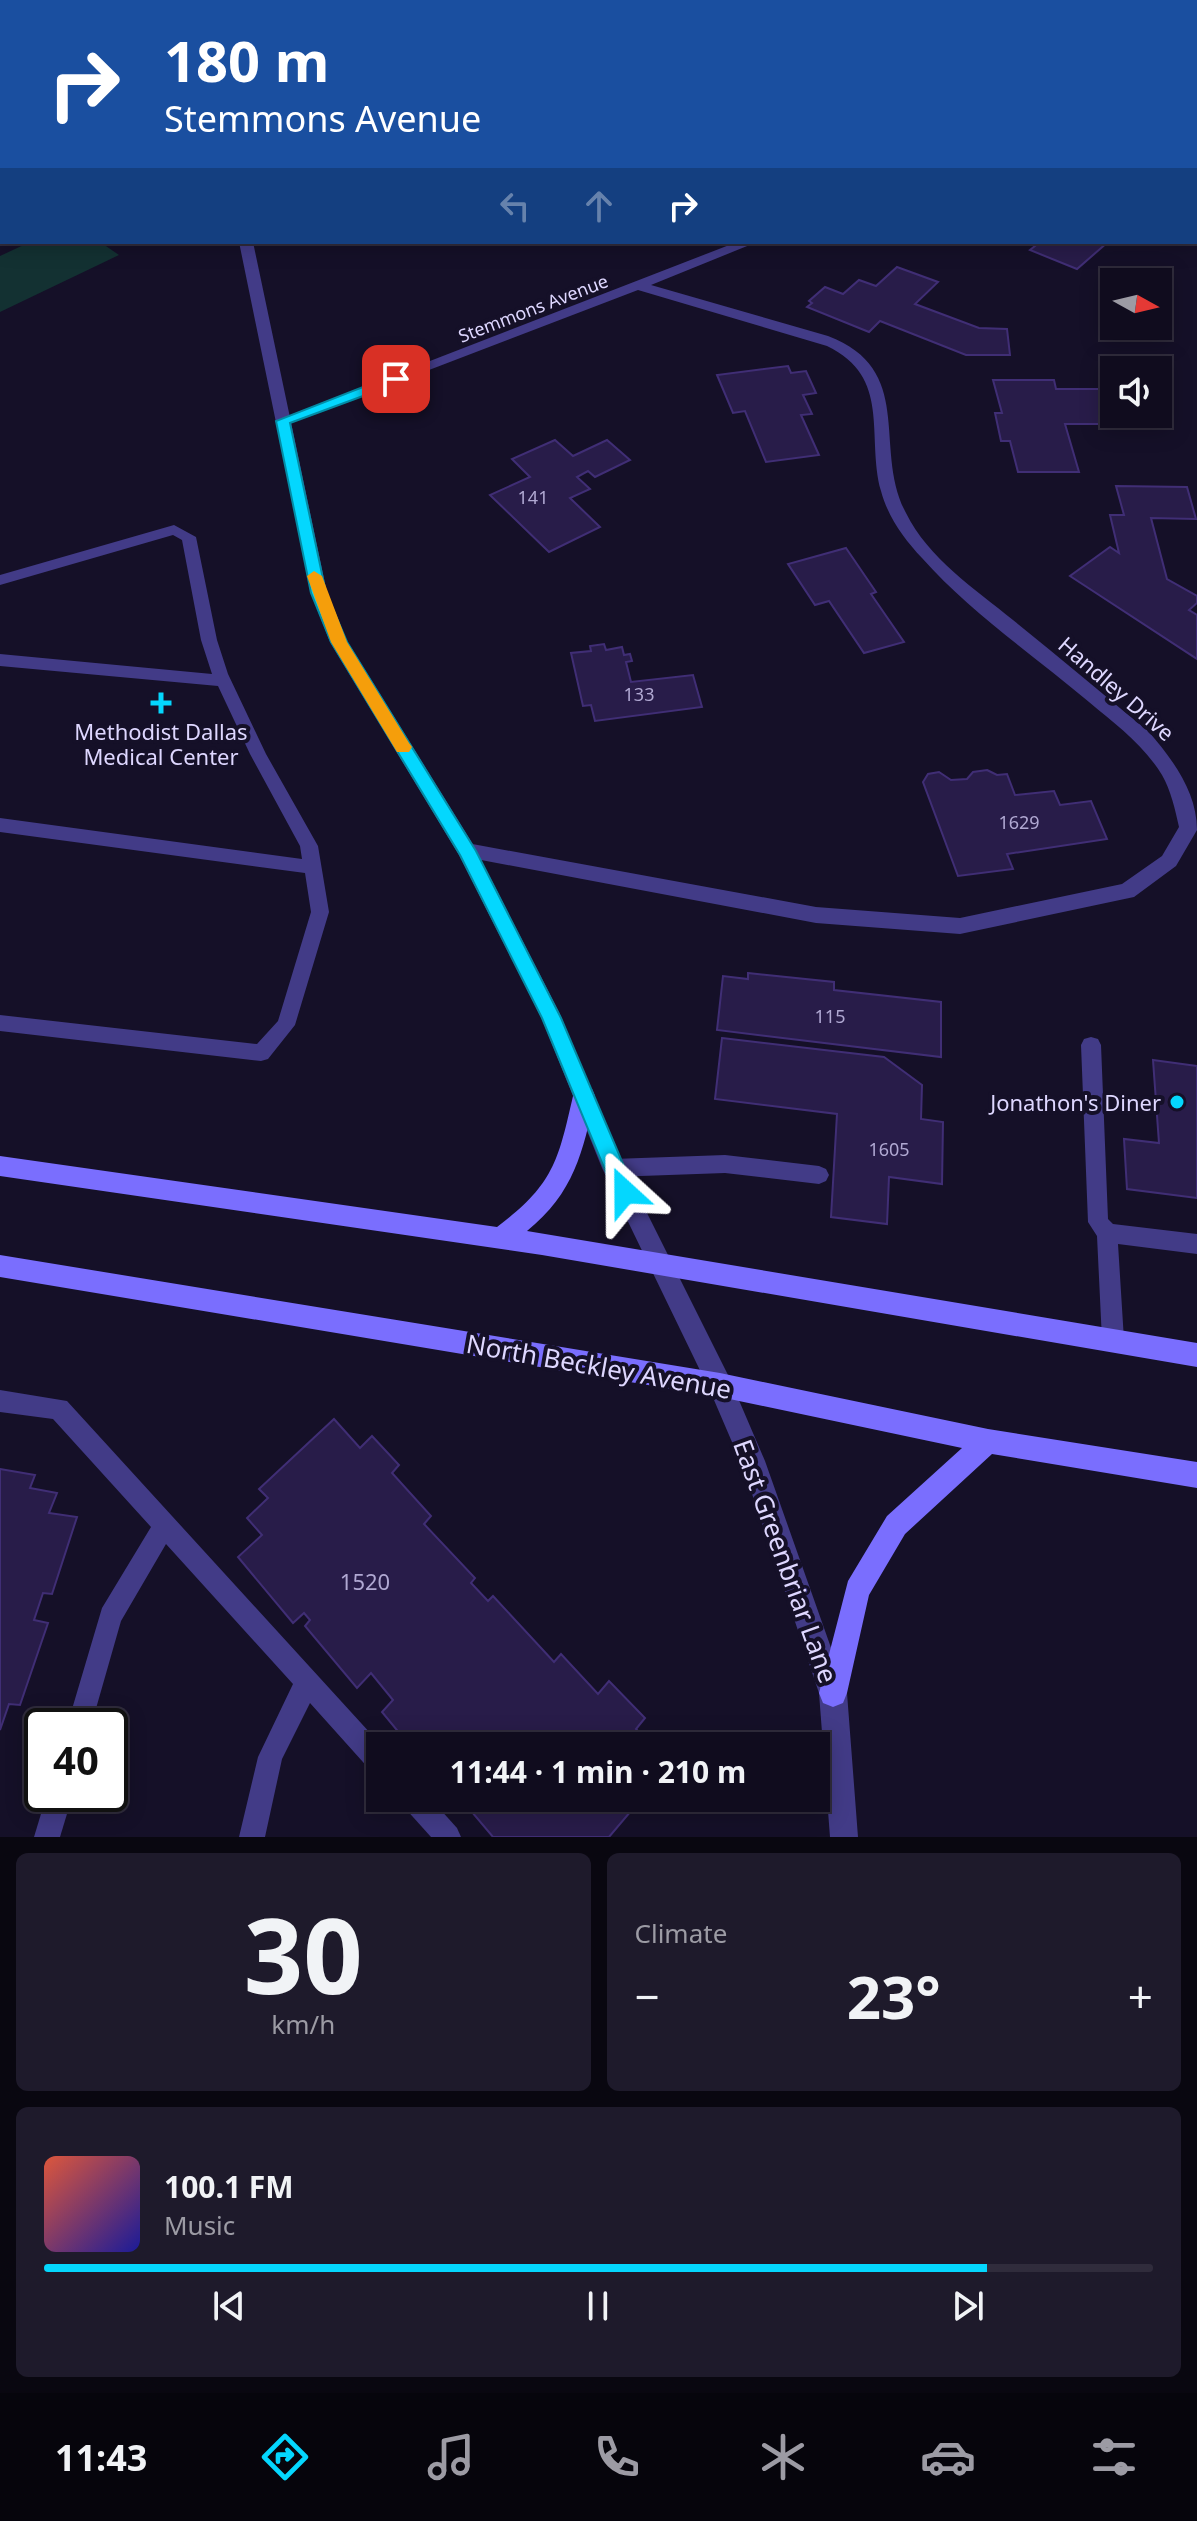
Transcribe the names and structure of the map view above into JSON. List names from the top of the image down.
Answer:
{
  "streets": {
    "main road": ["North Beckley Avenue"],
    "street": ["Stemmons Avenue", "Handley Drive", "East Greenbriar Lane"]
  },
  "crossings": [
    ["Stemmons Avenue", "Handley Drive"],
    ["Stemmons Avenue", "East Greenbriar Lane"],
    ["Handley Drive", "East Greenbriar Lane"],
    ["North Beckley Avenue", "East Greenbriar Lane"]
  ],
  "places": {
    "health": ["Methodist Dallas Medical Center"],
    "other": ["Jonathon's Diner"]
  },
  "house_numbers": [
    "141",
    "133",
    "1629",
    "115",
    "1605",
    "1520"
  ],
  "north": "right",
  "page": {
    "turn": ["180 m", "Stemmons Avenue"],
    "limit": "40",
    "trip": "11:44 · 1 min · 210 m",
    "tile": [
      ["30", "km/h"],
      "Climate"
    ],
    "heat": ["−", "23°", "+"],
    "song": ["100.1 FM", "Music"],
    "tabs": "11:43"
  }
}
